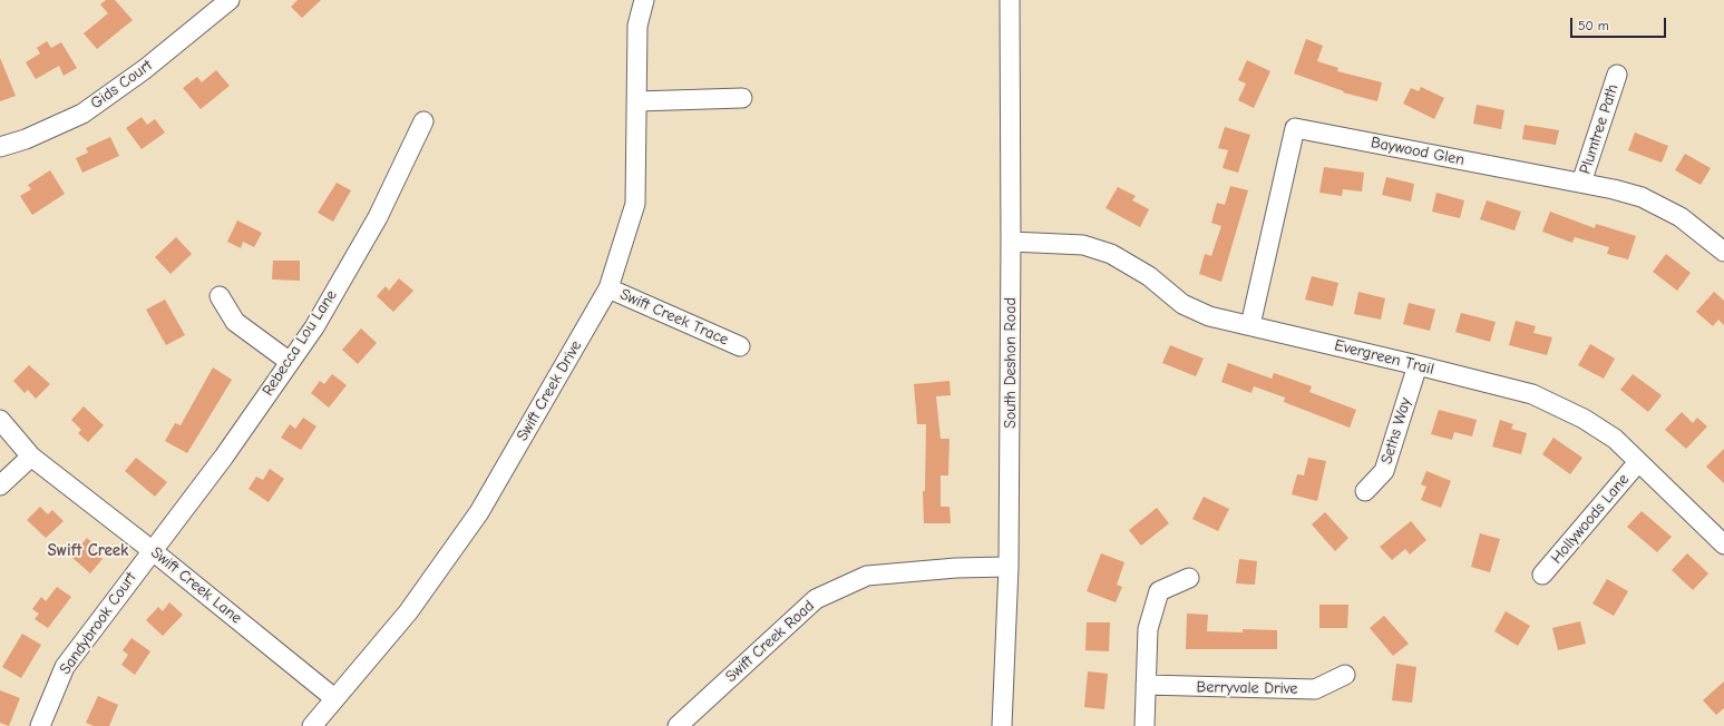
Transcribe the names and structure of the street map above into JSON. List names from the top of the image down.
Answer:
{
  "streets": {
    "street": [
      "Gids Court",
      "Plumtree Path",
      "Baywood Glen",
      "Swift Creek Trace",
      "Rebecca Lou Lane",
      "Evergreen Trail",
      "South Deshon Road",
      "Swift Creek Drive",
      "Seths Way",
      "Hollywoods Lane",
      "Swift Creek Lane",
      "Sandybrook Court",
      "Swift Creek Road",
      "Berryvale Drive"
    ]
  },
  "crossings": [
    ["Plumtree Path", "Baywood Glen"],
    ["Baywood Glen", "Evergreen Trail"],
    ["Swift Creek Trace", "Swift Creek Drive"],
    ["Rebecca Lou Lane", "Swift Creek Lane"],
    ["Rebecca Lou Lane", "Sandybrook Court"],
    ["Evergreen Trail", "South Deshon Road"],
    ["Evergreen Trail", "Seths Way"],
    ["Evergreen Trail", "Hollywoods Lane"],
    ["South Deshon Road", "Swift Creek Road"],
    ["Swift Creek Drive", "Swift Creek Lane"],
    ["Swift Creek Lane", "Sandybrook Court"]
  ],
  "districts": ["Swift Creek"],
  "scale_bar": "50 m"
}
